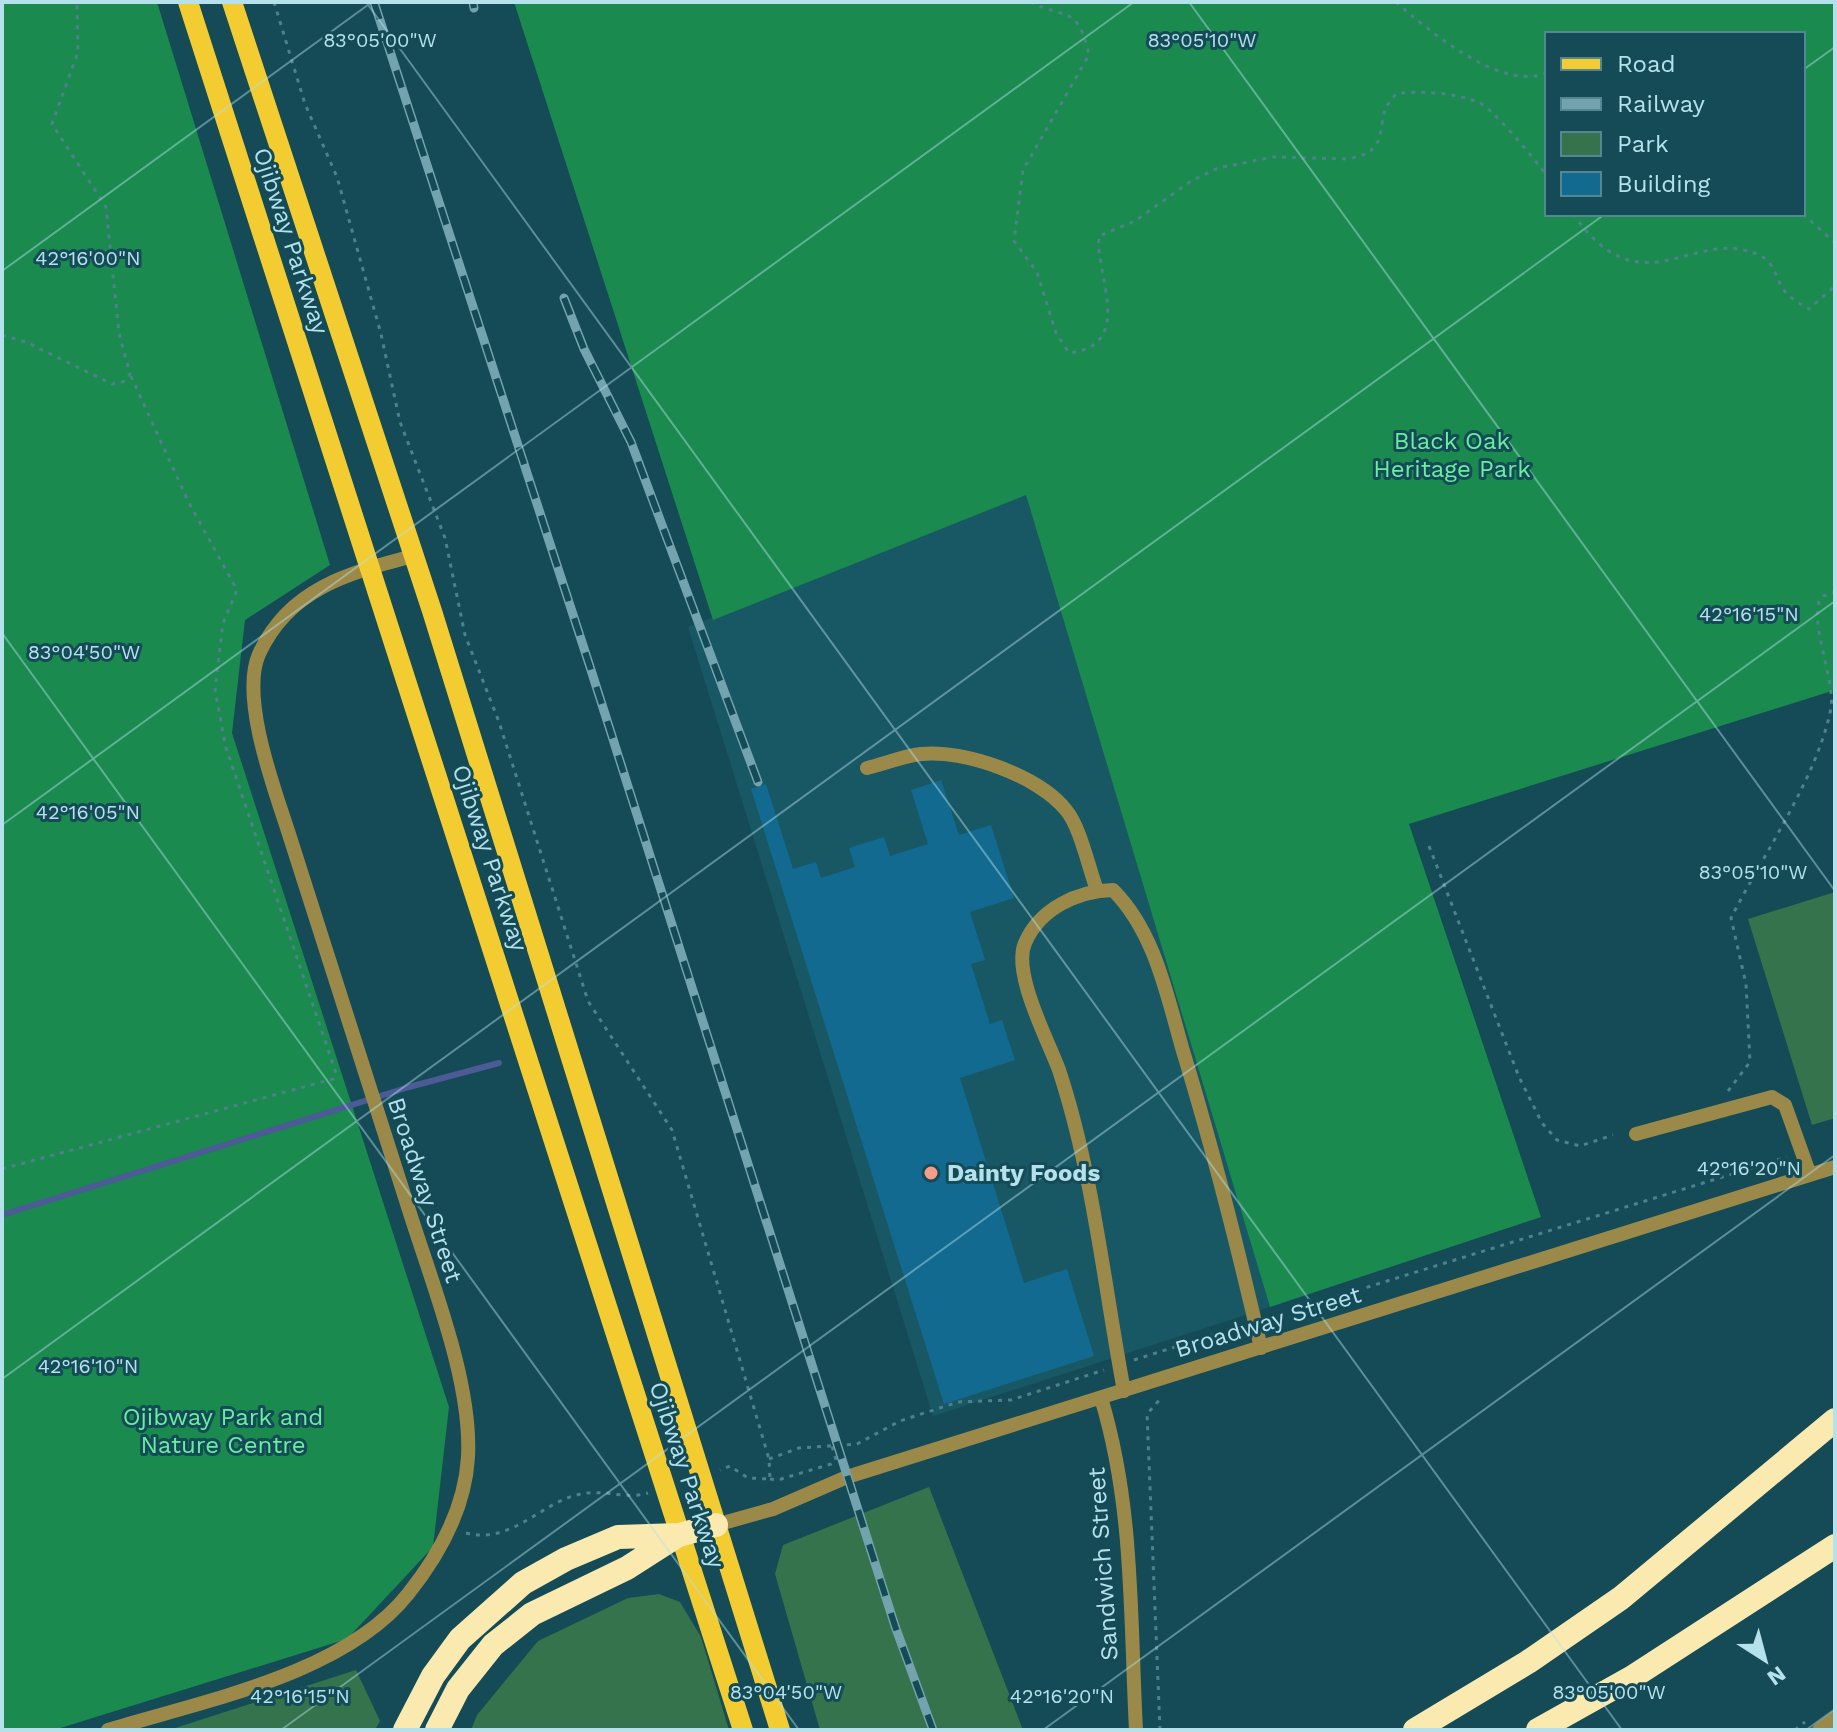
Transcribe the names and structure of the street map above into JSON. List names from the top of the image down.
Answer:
{
  "streets": {
    "main road": ["Ojibway Parkway"],
    "street": ["Broadway Street", "Sandwich Street"]
  },
  "crossings": [
    ["Ojibway Parkway", "Broadway Street"],
    ["Broadway Street", "Sandwich Street"]
  ],
  "parks": ["Black Oak Heritage Park", "Ojibway Park and Nature Centre"],
  "places": ["Dainty Foods"],
  "legend": [
    "Road",
    "Railway",
    "Park",
    "Building"
  ],
  "north": "bottom right",
  "coordinates": [
    "83°05'00\"W",
    "83°05'10\"W",
    "42°16'00\"N",
    "42°16'15\"N",
    "83°04'50\"W",
    "42°16'05\"N",
    "42°16'20\"N",
    "42°16'10\"N"
  ]
}
